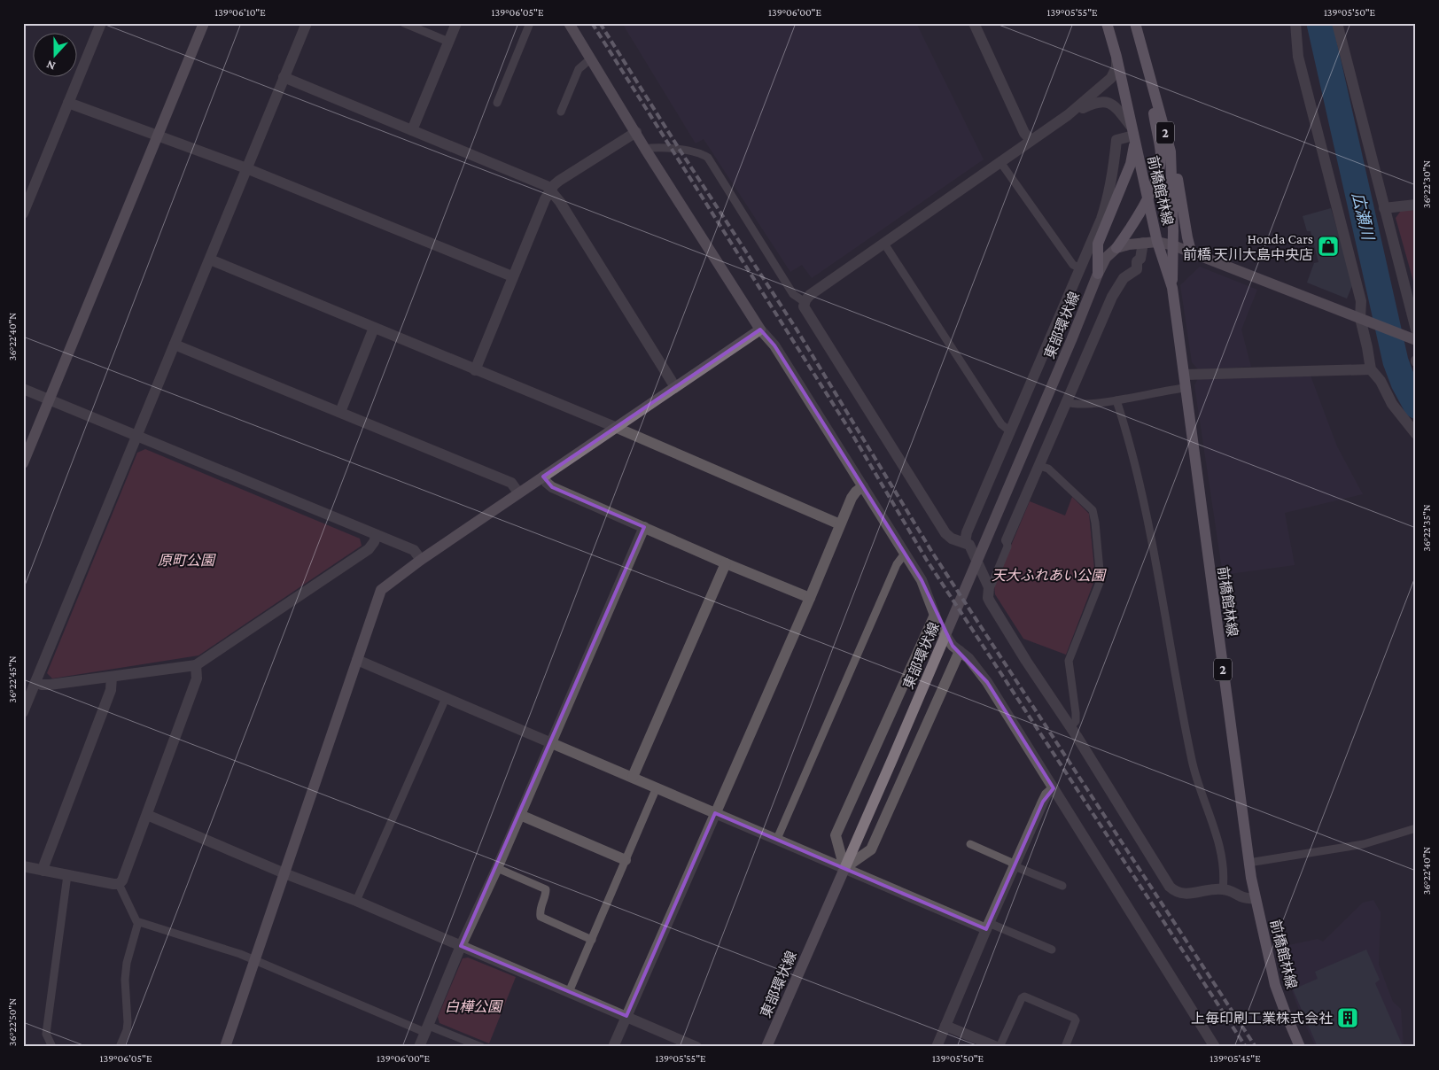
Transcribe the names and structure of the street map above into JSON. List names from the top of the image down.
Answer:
{
  "streets": {
    "main road": ["2", "前橋館林線"],
    "street": ["東部環状線"]
  },
  "water": ["広瀬川"],
  "parks": ["原町公園", "天大ふれあい公園", "白樺公園"],
  "places": {
    "shop": ["Honda Cars 前橋 天川大島中央店"],
    "building": ["上毎印刷工業株式会社"]
  },
  "north": "bottom",
  "coordinates": [
    "139°06'10\"E",
    "139°06'05\"E",
    "139°06'00\"E",
    "139°05'55\"E",
    "139°05'50\"E",
    "36°22'30\"N",
    "36°22'40\"N",
    "36°22'35\"N",
    "36°22'45\"N",
    "36°22'50\"N",
    "139°05'45\"E"
  ]
}
